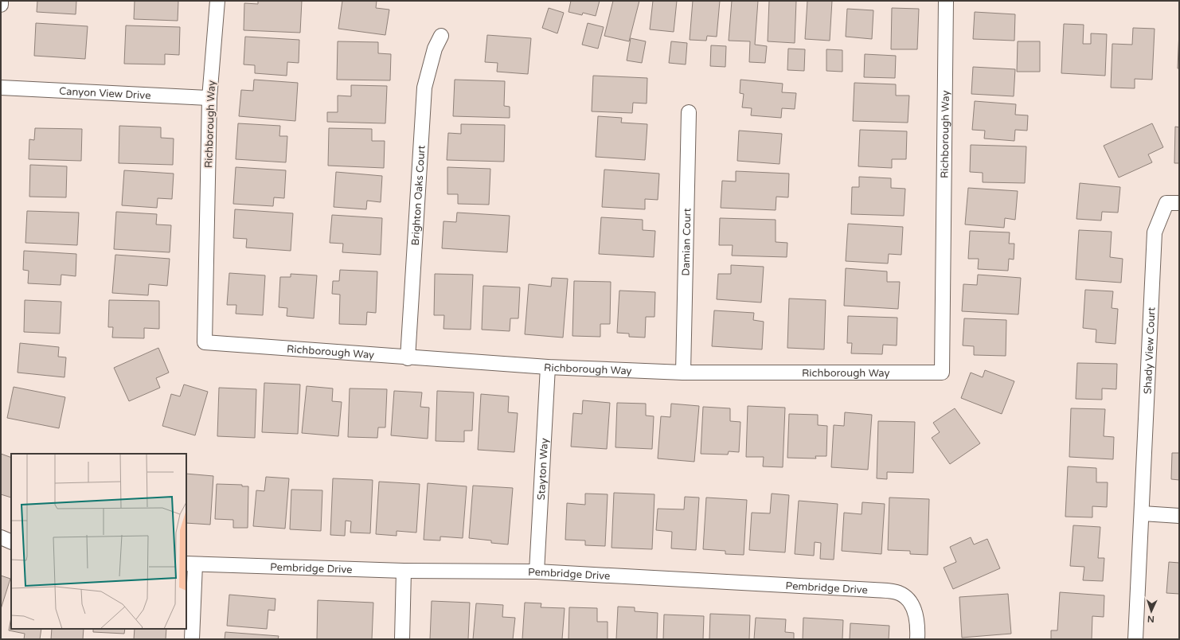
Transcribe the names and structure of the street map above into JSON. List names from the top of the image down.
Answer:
{
  "streets": {
    "street": [
      "Canyon View Drive",
      "Richborough Way",
      "Brighton Oaks Court",
      "Damian Court",
      "Shady View Court",
      "Stayton Way",
      "Pembridge Drive"
    ]
  },
  "crossings": [
    ["Canyon View Drive", "Richborough Way"],
    ["Richborough Way", "Brighton Oaks Court"],
    ["Richborough Way", "Damian Court"],
    ["Richborough Way", "Stayton Way"],
    ["Stayton Way", "Pembridge Drive"]
  ],
  "north": "bottom"
}
